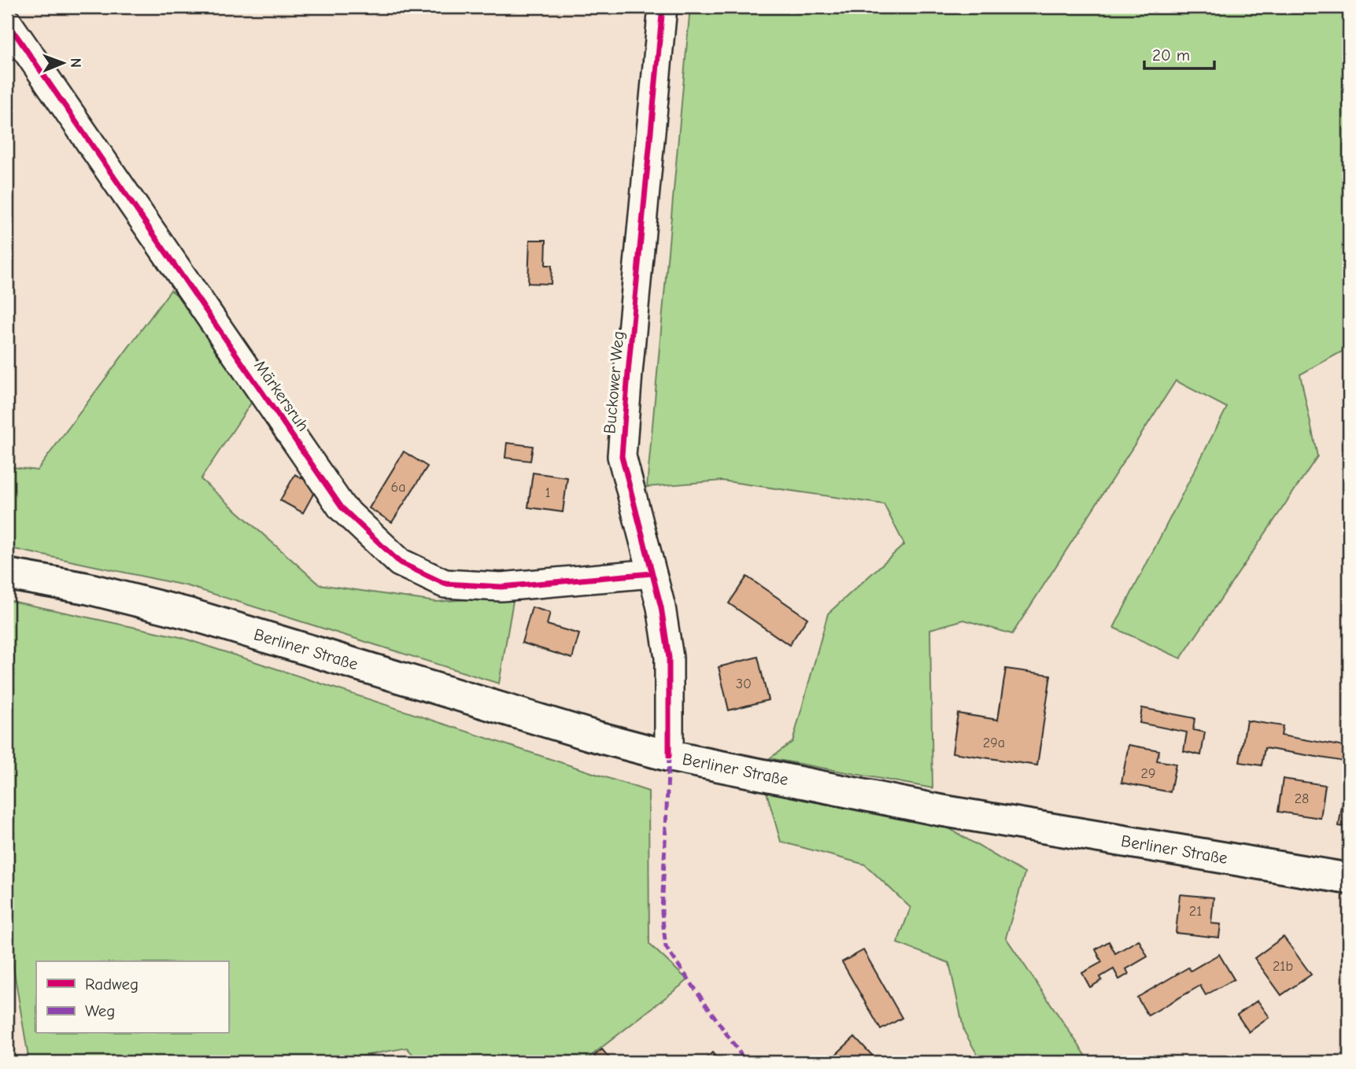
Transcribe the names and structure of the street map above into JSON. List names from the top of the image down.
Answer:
{
  "streets": {
    "main road": ["Berliner Straße"],
    "street": ["Buckower Weg", "Märkersruh"]
  },
  "crossings": [
    ["Buckower Weg", "Märkersruh"],
    ["Buckower Weg", "Berliner Straße"]
  ],
  "house_numbers": [
    "6a",
    "1",
    "30",
    "29a",
    "29",
    "28",
    "21",
    "21b"
  ],
  "legend": ["Radweg", "Weg"],
  "scale_bar": "20 m",
  "north": "right"
}
